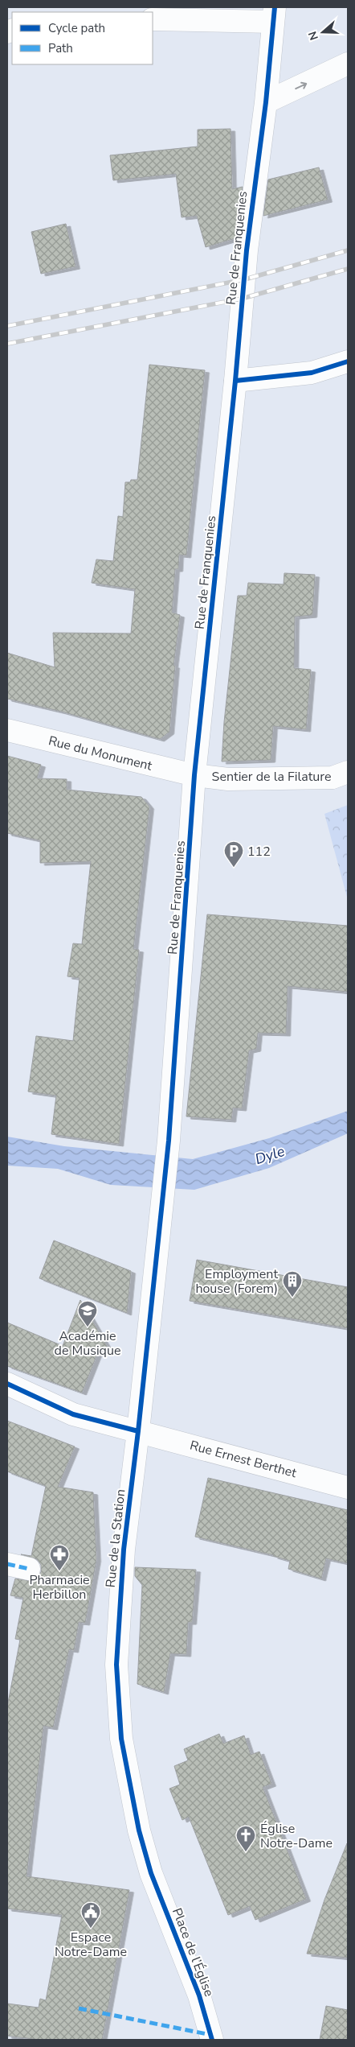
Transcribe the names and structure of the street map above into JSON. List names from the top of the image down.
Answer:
{
  "streets": {
    "street": [
      "Rue de Franquenies",
      "Rue du Monument",
      "Sentier de la Filature",
      "Rue Ernest Berthet",
      "Rue de la Station",
      "Place de l’Église"
    ]
  },
  "crossings": [
    ["Rue de Franquenies", "Rue du Monument"],
    ["Rue de Franquenies", "Sentier de la Filature"],
    ["Rue de Franquenies", "Rue de la Station"],
    ["Rue du Monument", "Sentier de la Filature"],
    ["Rue Ernest Berthet", "Rue de la Station"],
    ["Rue de la Station", "Place de l’Église"]
  ],
  "water": ["Dyle"],
  "places": {
    "parking": ["112"],
    "building": ["Employment house (Forem)"],
    "school or university": ["Académie de Musique"],
    "pharmacy": ["Pharmacie Herbillon"],
    "church": ["Église Notre-Dame"],
    "public building": ["Espace Notre-Dame"]
  },
  "legend": ["Cycle path", "Path"],
  "north": "left"
}
